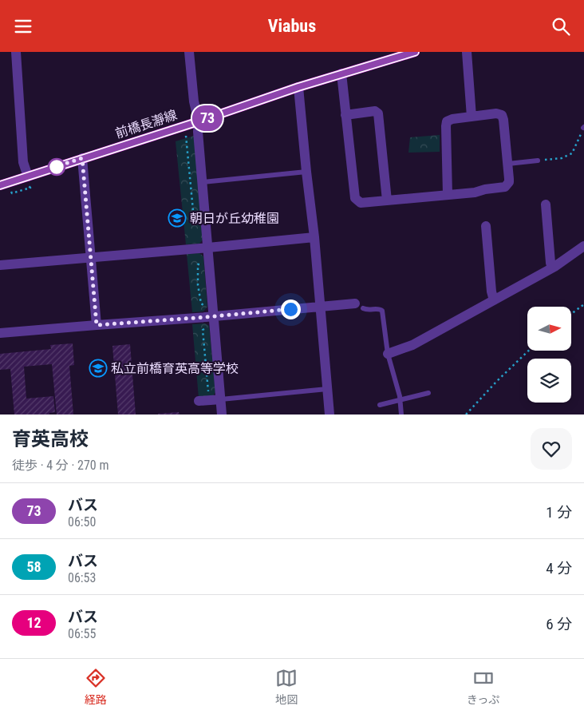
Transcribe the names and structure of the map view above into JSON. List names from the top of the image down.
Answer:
{
  "streets": {
    "main road": ["前橋長瀞線"]
  },
  "places": {
    "school or university": ["朝日が丘幼稚園", "私立前橋育英高等学校"]
  },
  "lines": ["bus line 73"],
  "north": "right",
  "page": {
    "header": "Viabus",
    "on_map": "73",
    "heading": ["育英高校", "徒歩 · 4 分 · 270 m"],
    "list": [
      {
        "mark": "73",
        "name": "バス",
        "note": "06:50",
        "value": "1 分"
      },
      {
        "mark": "58",
        "name": "バス",
        "note": "06:53",
        "value": "4 分"
      },
      {
        "mark": "12",
        "name": "バス",
        "note": "06:55",
        "value": "6 分"
      }
    ],
    "tabs": ["経路", "地図", "きっぷ"]
  }
}
